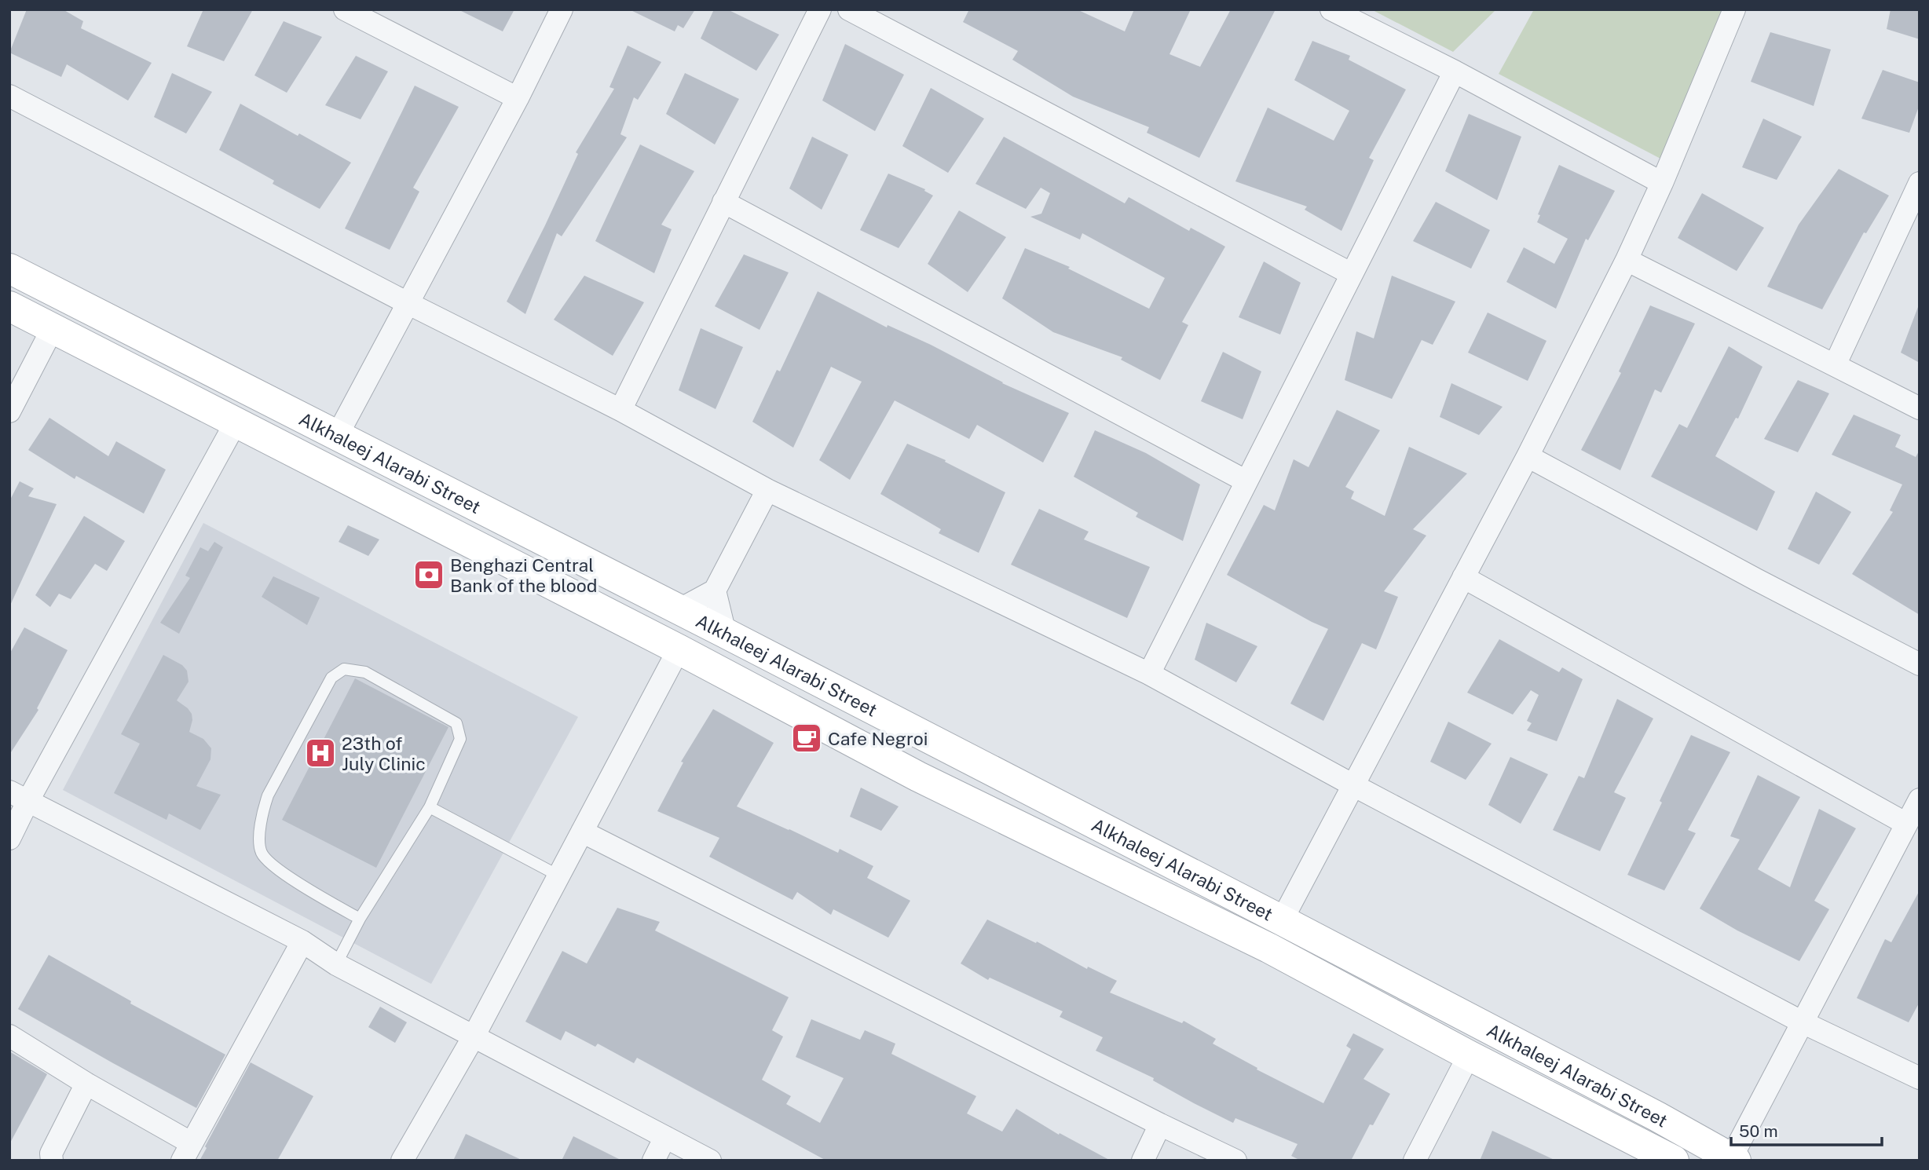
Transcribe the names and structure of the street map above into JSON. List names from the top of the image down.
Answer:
{
  "streets": {
    "main road": ["Alkhaleej Alarabi Street"]
  },
  "places": {
    "bank": ["Benghazi Central Bank of the blood"],
    "cafe": ["Cafe Negroi"],
    "hospital": ["23th of July Clinic"]
  },
  "scale_bar": "50 m"
}
